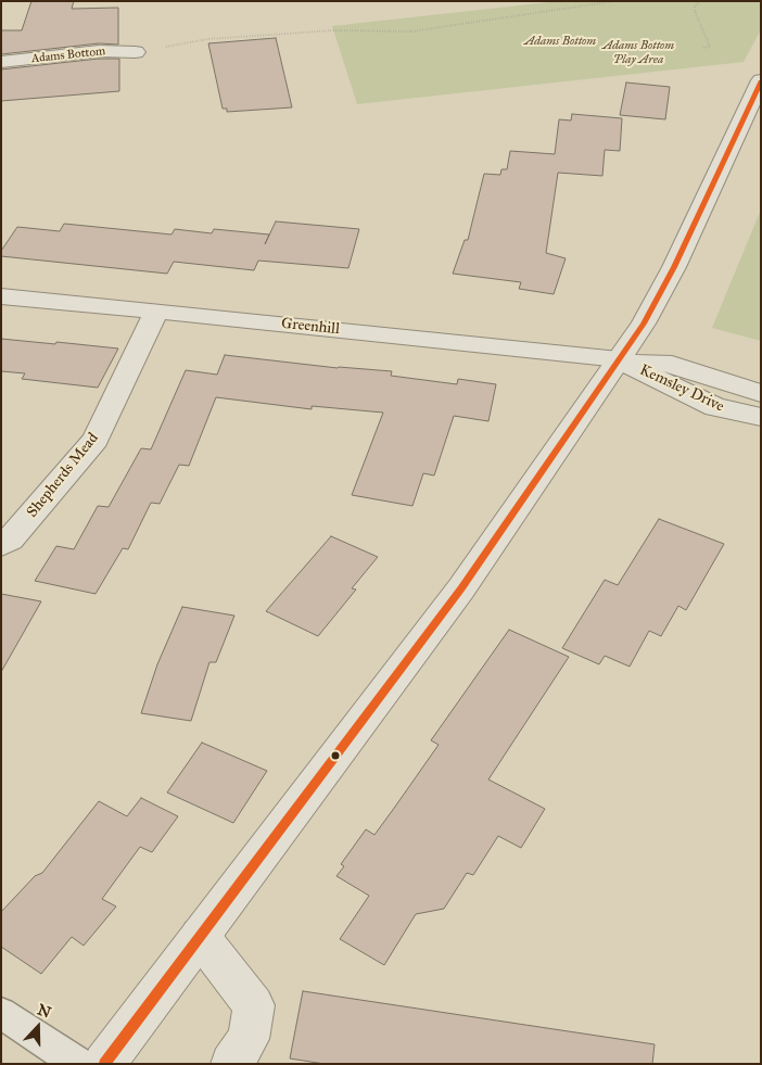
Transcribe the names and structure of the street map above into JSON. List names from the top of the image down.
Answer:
{
  "streets": {
    "street": [
      "Adams Bottom",
      "Greenhill",
      "Kemsley Drive",
      "Shepherds Mead"
    ]
  },
  "crossings": [
    ["Greenhill", "Kemsley Drive"],
    ["Greenhill", "Shepherds Mead"]
  ],
  "parks": ["Adams Bottom", "Adams Bottom Play Area"],
  "north": "top"
}
